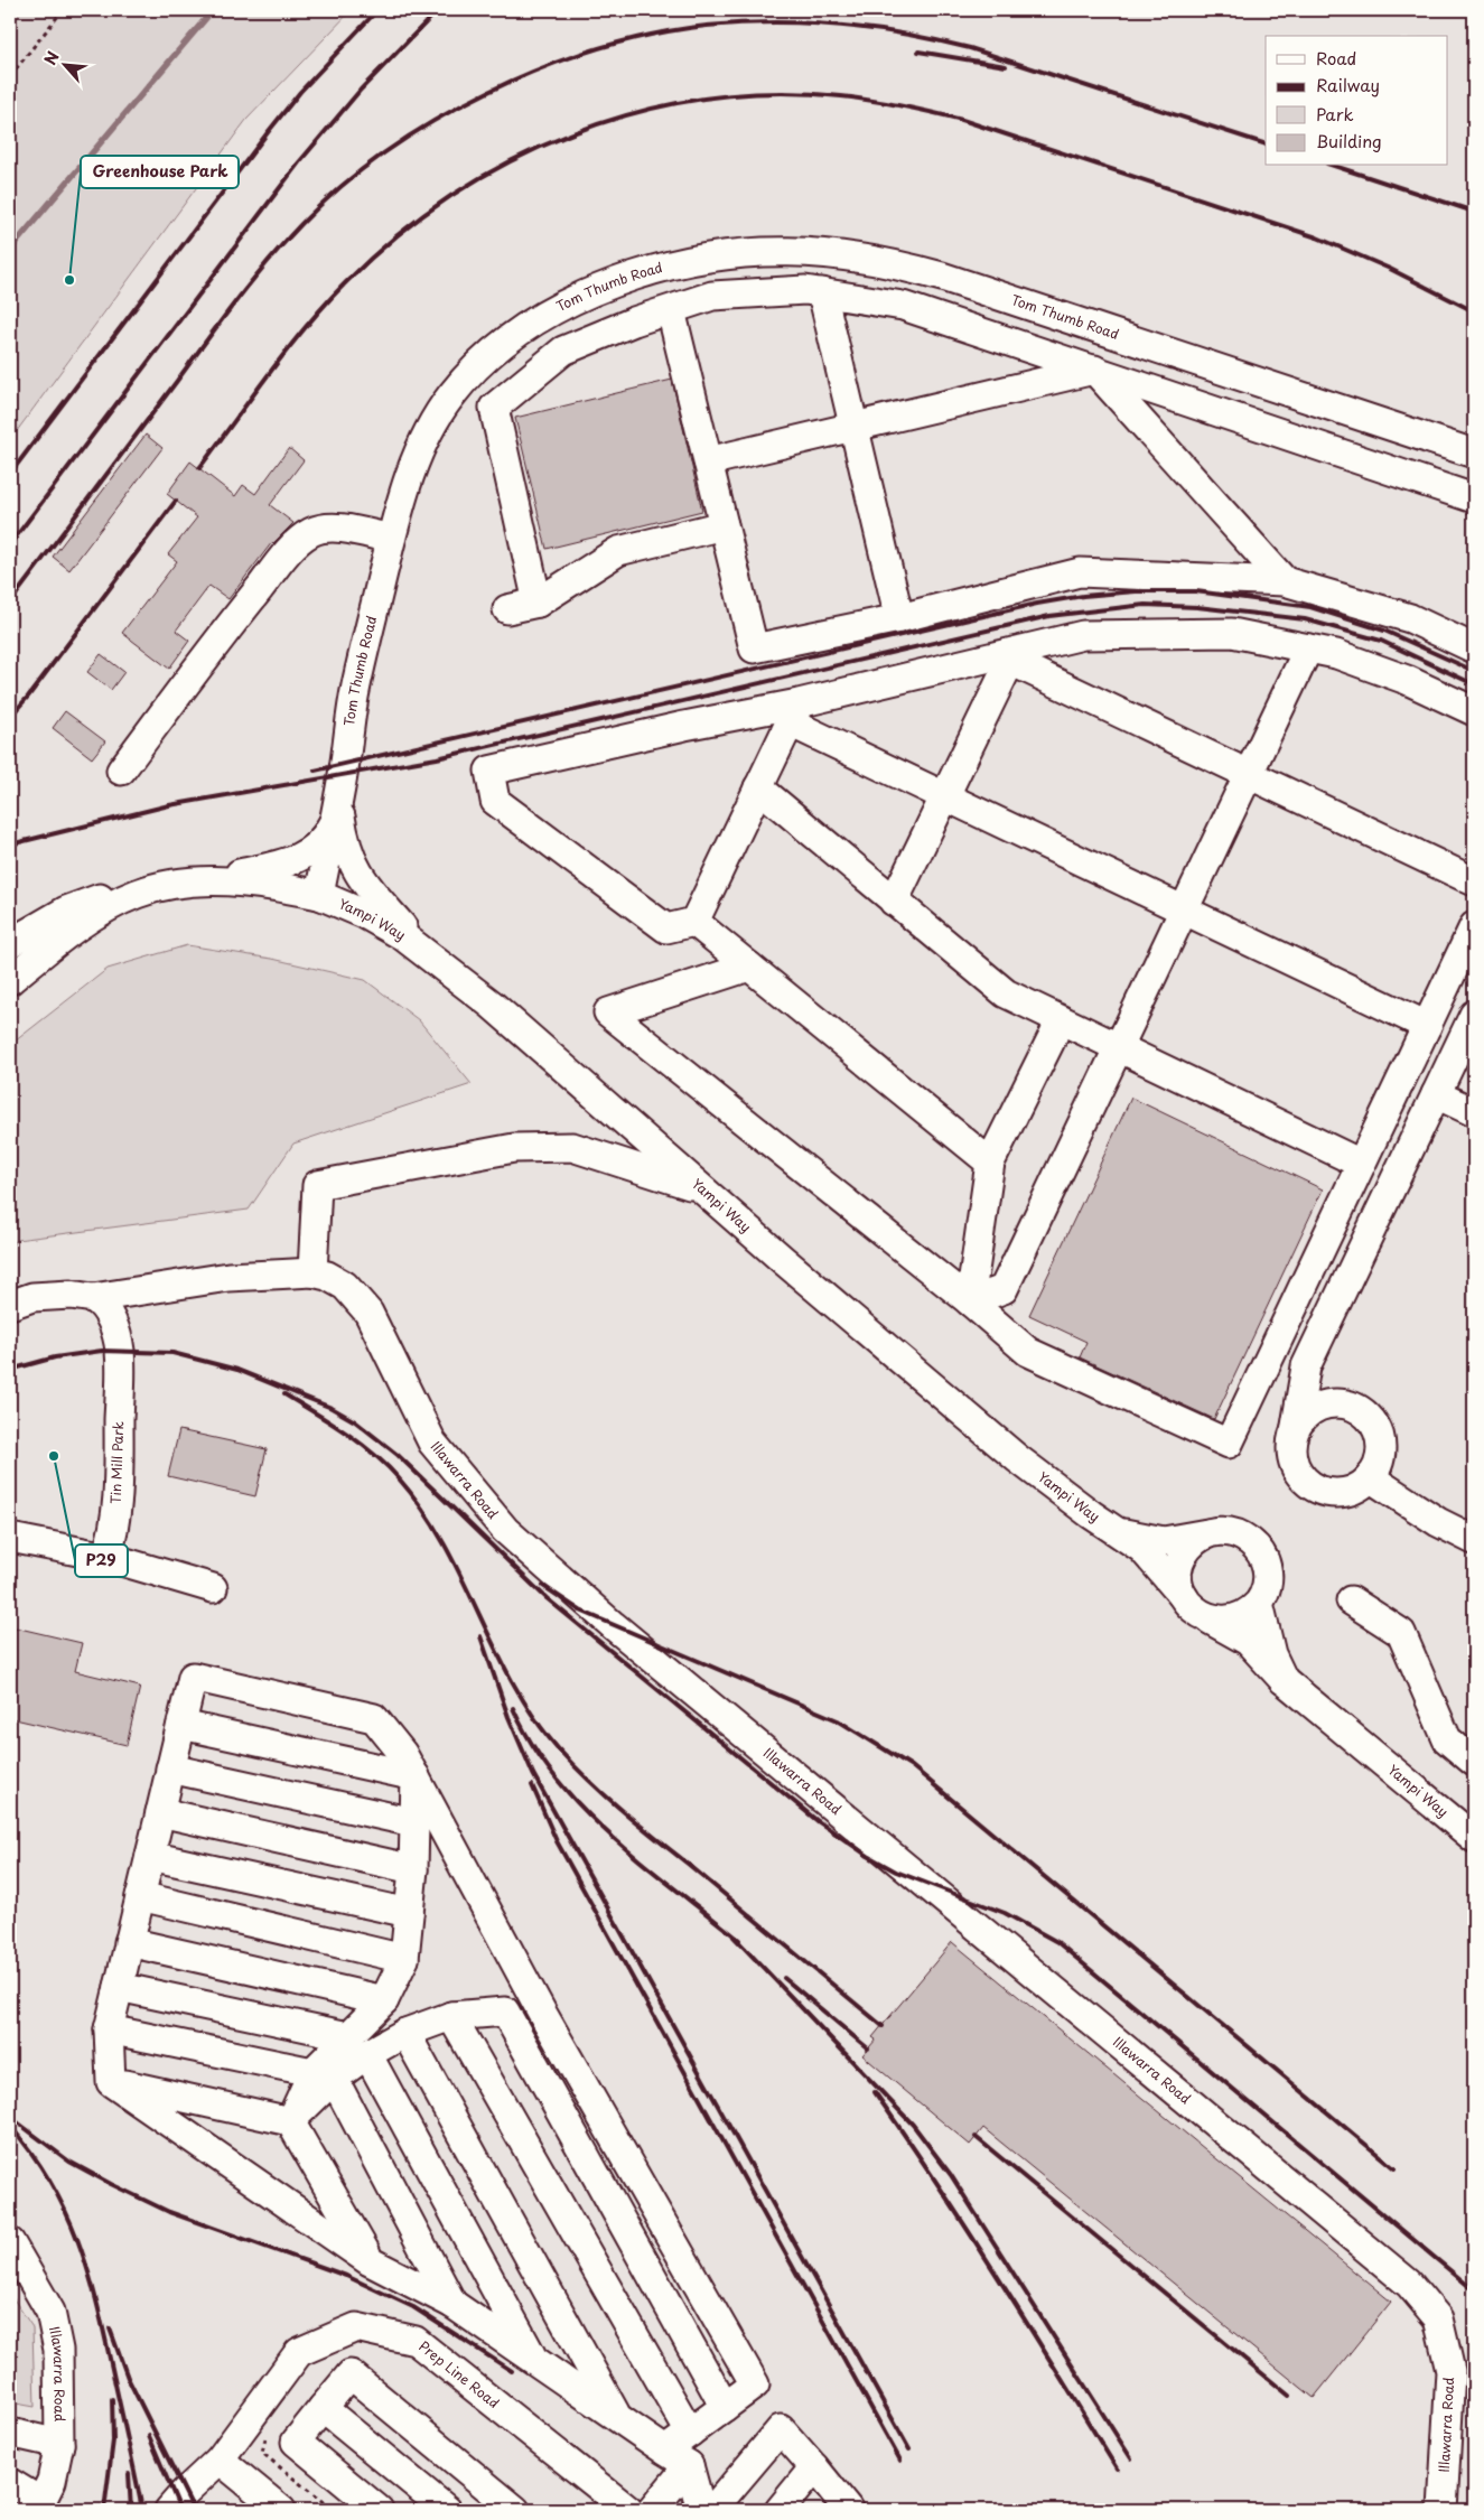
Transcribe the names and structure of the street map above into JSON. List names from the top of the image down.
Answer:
{
  "streets": {
    "street": [
      "Tom Thumb Road",
      "Yampi Way",
      "Tin Mill Park",
      "Illawarra Road",
      "Prep Line Road"
    ]
  },
  "crossings": [
    ["Tom Thumb Road", "Yampi Way"],
    ["Tin Mill Park", "Illawarra Road"]
  ],
  "places": ["Greenhouse Park", "P29"],
  "legend": [
    "Road",
    "Railway",
    "Park",
    "Building"
  ],
  "north": "top left"
}
